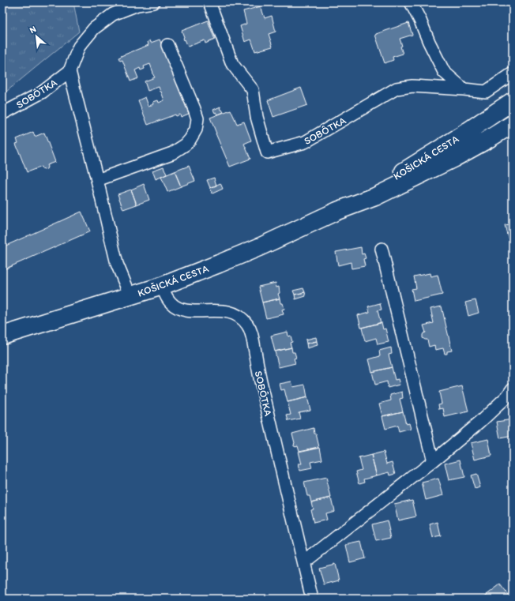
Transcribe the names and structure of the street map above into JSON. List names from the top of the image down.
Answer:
{
  "streets": {
    "main road": ["KOŠICKÁ CESTA"],
    "street": ["SOBÔTKA"]
  },
  "crossings": [
    ["SOBÔTKA", "KOŠICKÁ CESTA"]
  ],
  "north": "top left"
}
